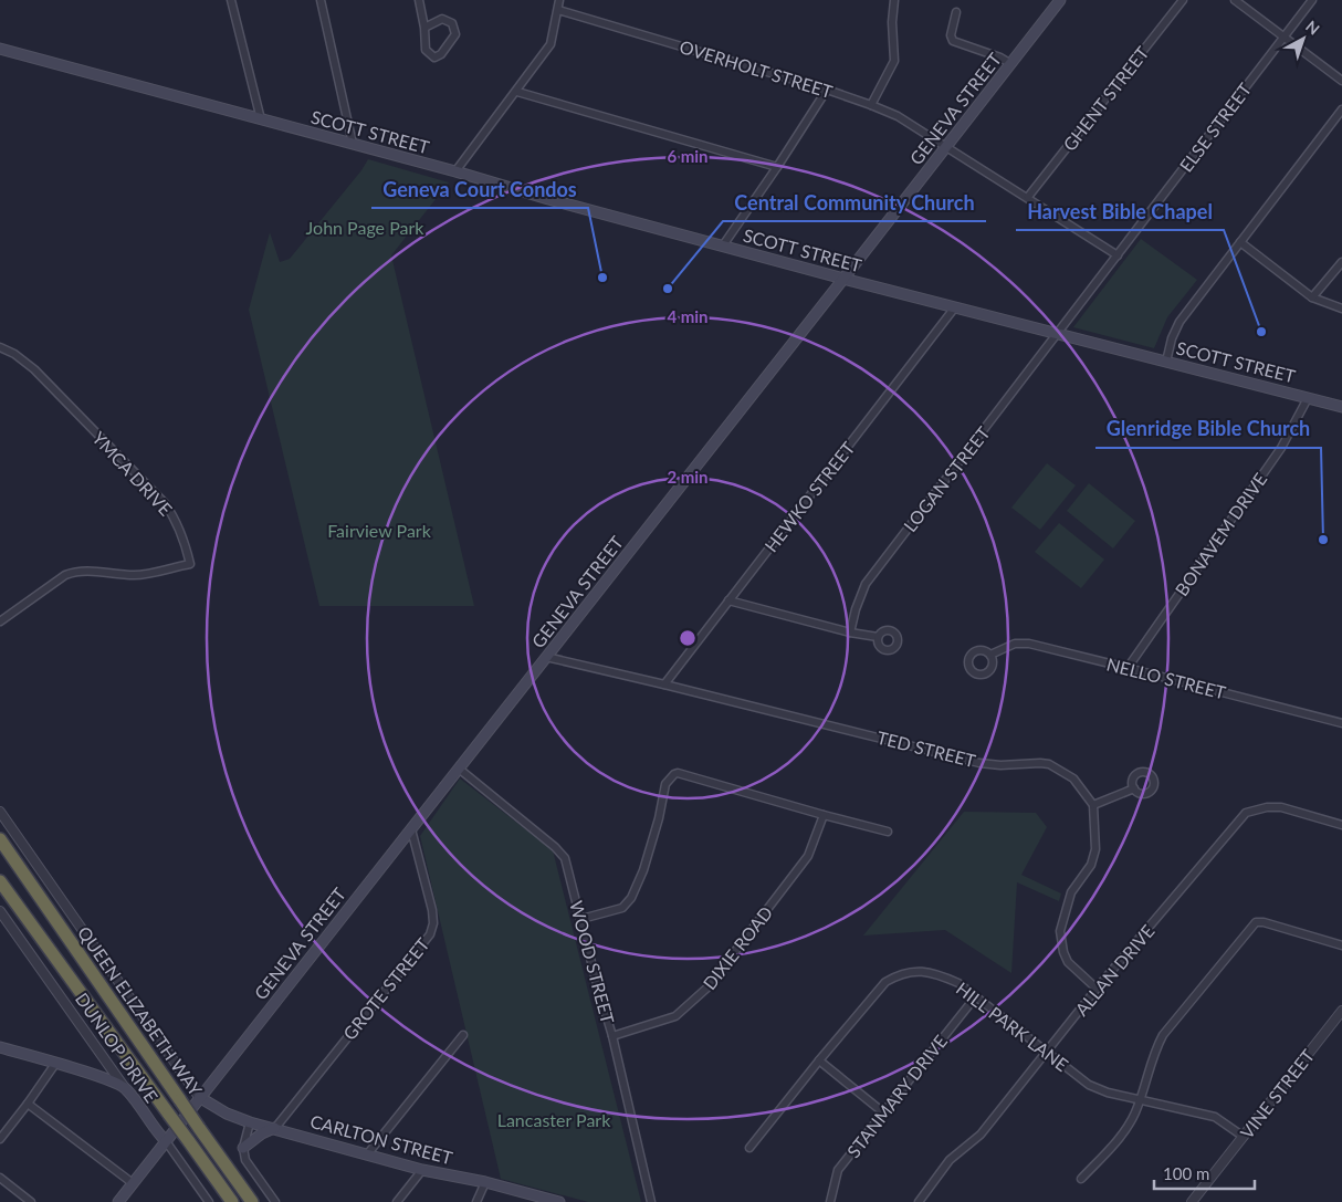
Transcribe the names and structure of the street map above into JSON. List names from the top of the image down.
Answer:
{
  "streets": {
    "highway": ["QUEEN ELIZABETH WAY"],
    "main road": [
      "GENEVA STREET",
      "SCOTT STREET",
      "DUNLOP DRIVE",
      "CARLTON STREET"
    ],
    "street": [
      "OVERHOLT STREET",
      "GHENT STREET",
      "ELSE STREET",
      "YMCA DRIVE",
      "LOGAN STREET",
      "HEWKO STREET",
      "BONAVEM DRIVE",
      "NELLO STREET",
      "TED STREET",
      "DIXIE ROAD",
      "WOOD STREET",
      "ALLAN DRIVE",
      "GROTE STREET",
      "HILL PARK LANE",
      "VINE STREET",
      "STANMARY DRIVE"
    ]
  },
  "crossings": [
    ["OVERHOLT STREET", "GHENT STREET"],
    ["OVERHOLT STREET", "GENEVA STREET"],
    ["OVERHOLT STREET", "ELSE STREET"],
    ["GENEVA STREET", "SCOTT STREET"],
    ["GENEVA STREET", "TED STREET"],
    ["GENEVA STREET", "WOOD STREET"],
    ["GENEVA STREET", "GROTE STREET"],
    ["GENEVA STREET", "DUNLOP DRIVE"],
    ["GENEVA STREET", "CARLTON STREET"],
    ["ELSE STREET", "SCOTT STREET"],
    ["ELSE STREET", "LOGAN STREET"],
    ["SCOTT STREET", "LOGAN STREET"],
    ["SCOTT STREET", "HEWKO STREET"],
    ["SCOTT STREET", "BONAVEM DRIVE"],
    ["HEWKO STREET", "TED STREET"],
    ["BONAVEM DRIVE", "NELLO STREET"],
    ["DIXIE ROAD", "WOOD STREET"],
    ["ALLAN DRIVE", "HILL PARK LANE"],
    ["GROTE STREET", "CARLTON STREET"],
    ["HILL PARK LANE", "VINE STREET"],
    ["HILL PARK LANE", "STANMARY DRIVE"]
  ],
  "parks": ["John Page Park", "Fairview Park", "Lancaster Park"],
  "places": [
    "Geneva Court Condos",
    "Central Community Church",
    "Harvest Bible Chapel",
    "Glenridge Bible Church"
  ],
  "scale_bar": "100 m",
  "north": "top right",
  "rings": ["6 min", "4 min", "2 min"]
}
